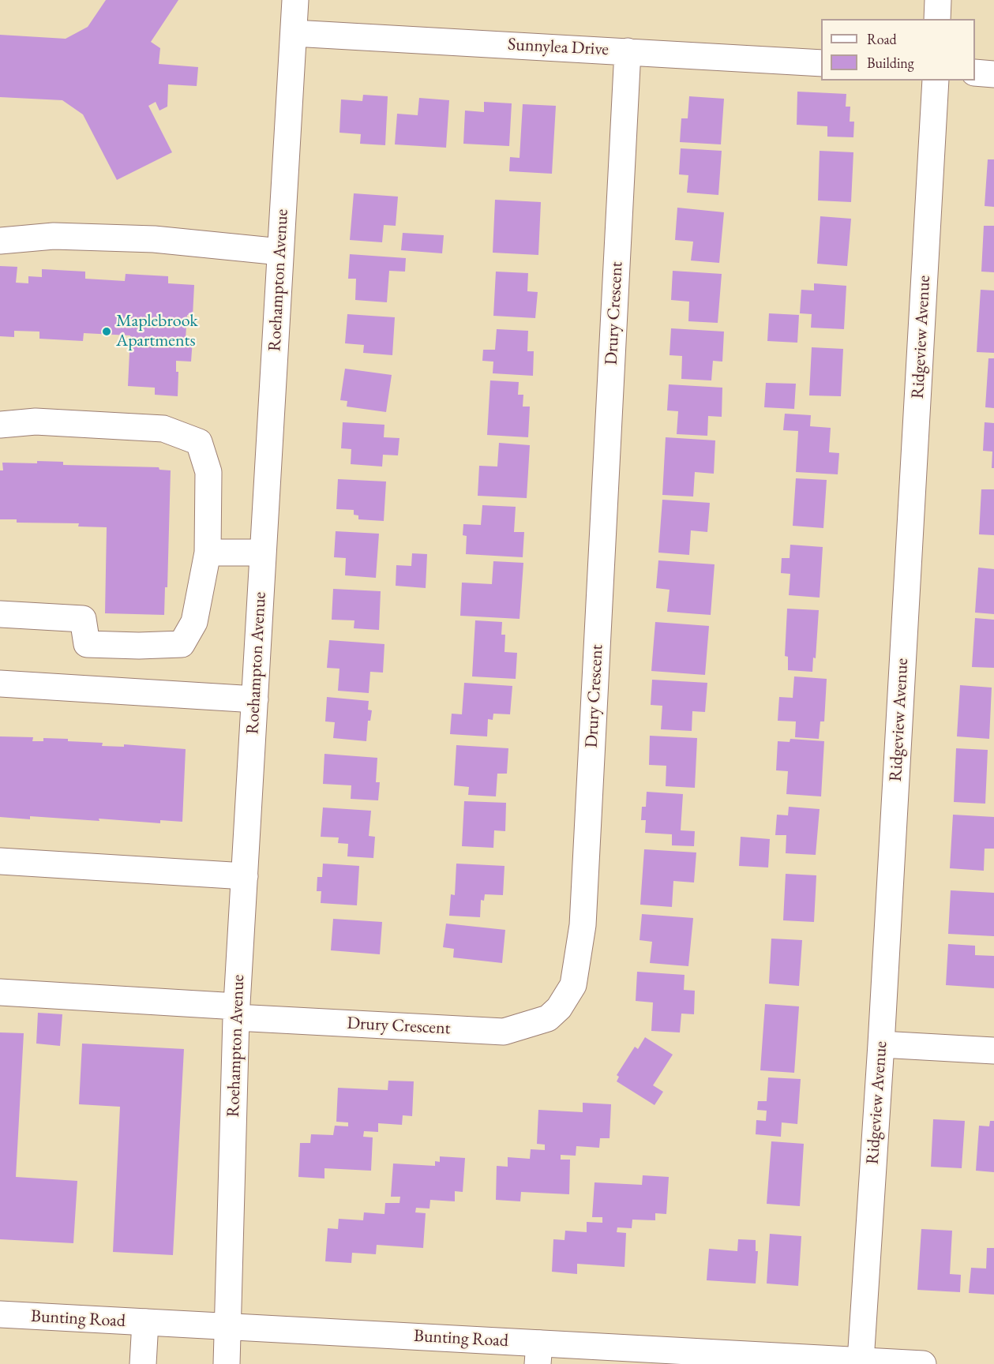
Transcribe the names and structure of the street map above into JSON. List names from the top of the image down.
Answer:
{
  "streets": {
    "street": [
      "Sunnylea Drive",
      "Roehampton Avenue",
      "Drury Crescent",
      "Ridgeview Avenue",
      "Bunting Road"
    ]
  },
  "crossings": [
    ["Sunnylea Drive", "Roehampton Avenue"],
    ["Sunnylea Drive", "Drury Crescent"],
    ["Roehampton Avenue", "Drury Crescent"],
    ["Roehampton Avenue", "Bunting Road"],
    ["Ridgeview Avenue", "Bunting Road"]
  ],
  "places": ["Maplebrook Apartments"],
  "legend": ["Road", "Building"]
}
